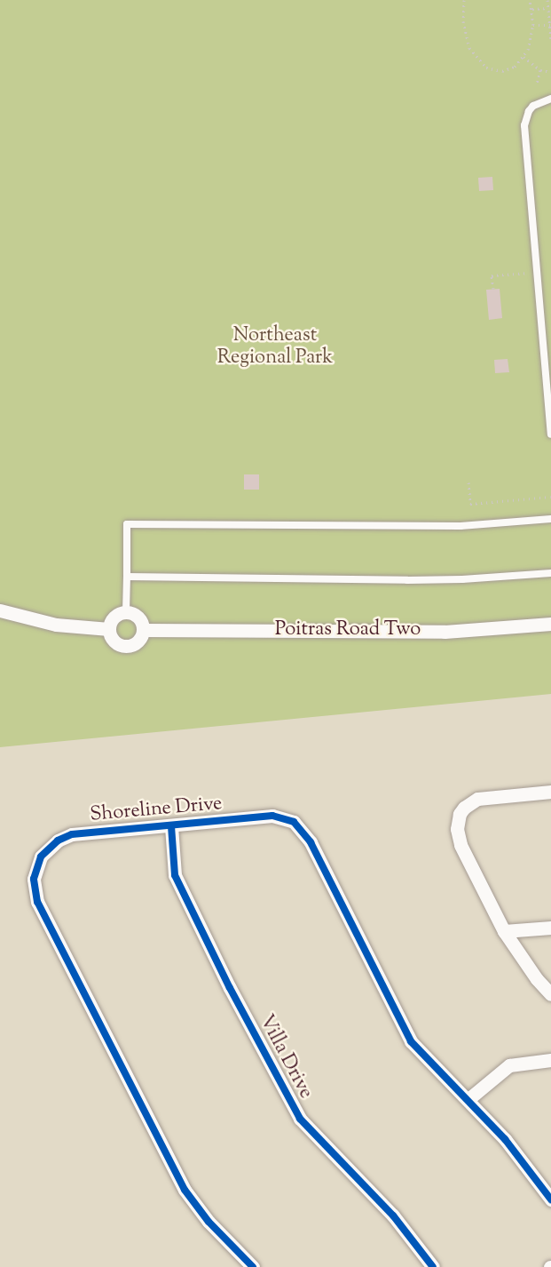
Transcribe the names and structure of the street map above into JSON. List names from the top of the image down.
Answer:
{
  "streets": {
    "street": ["Poitras Road Two", "Shoreline Drive", "Villa Drive"]
  },
  "crossings": [
    ["Shoreline Drive", "Villa Drive"]
  ],
  "parks": ["Northeast Regional Park"]
}
